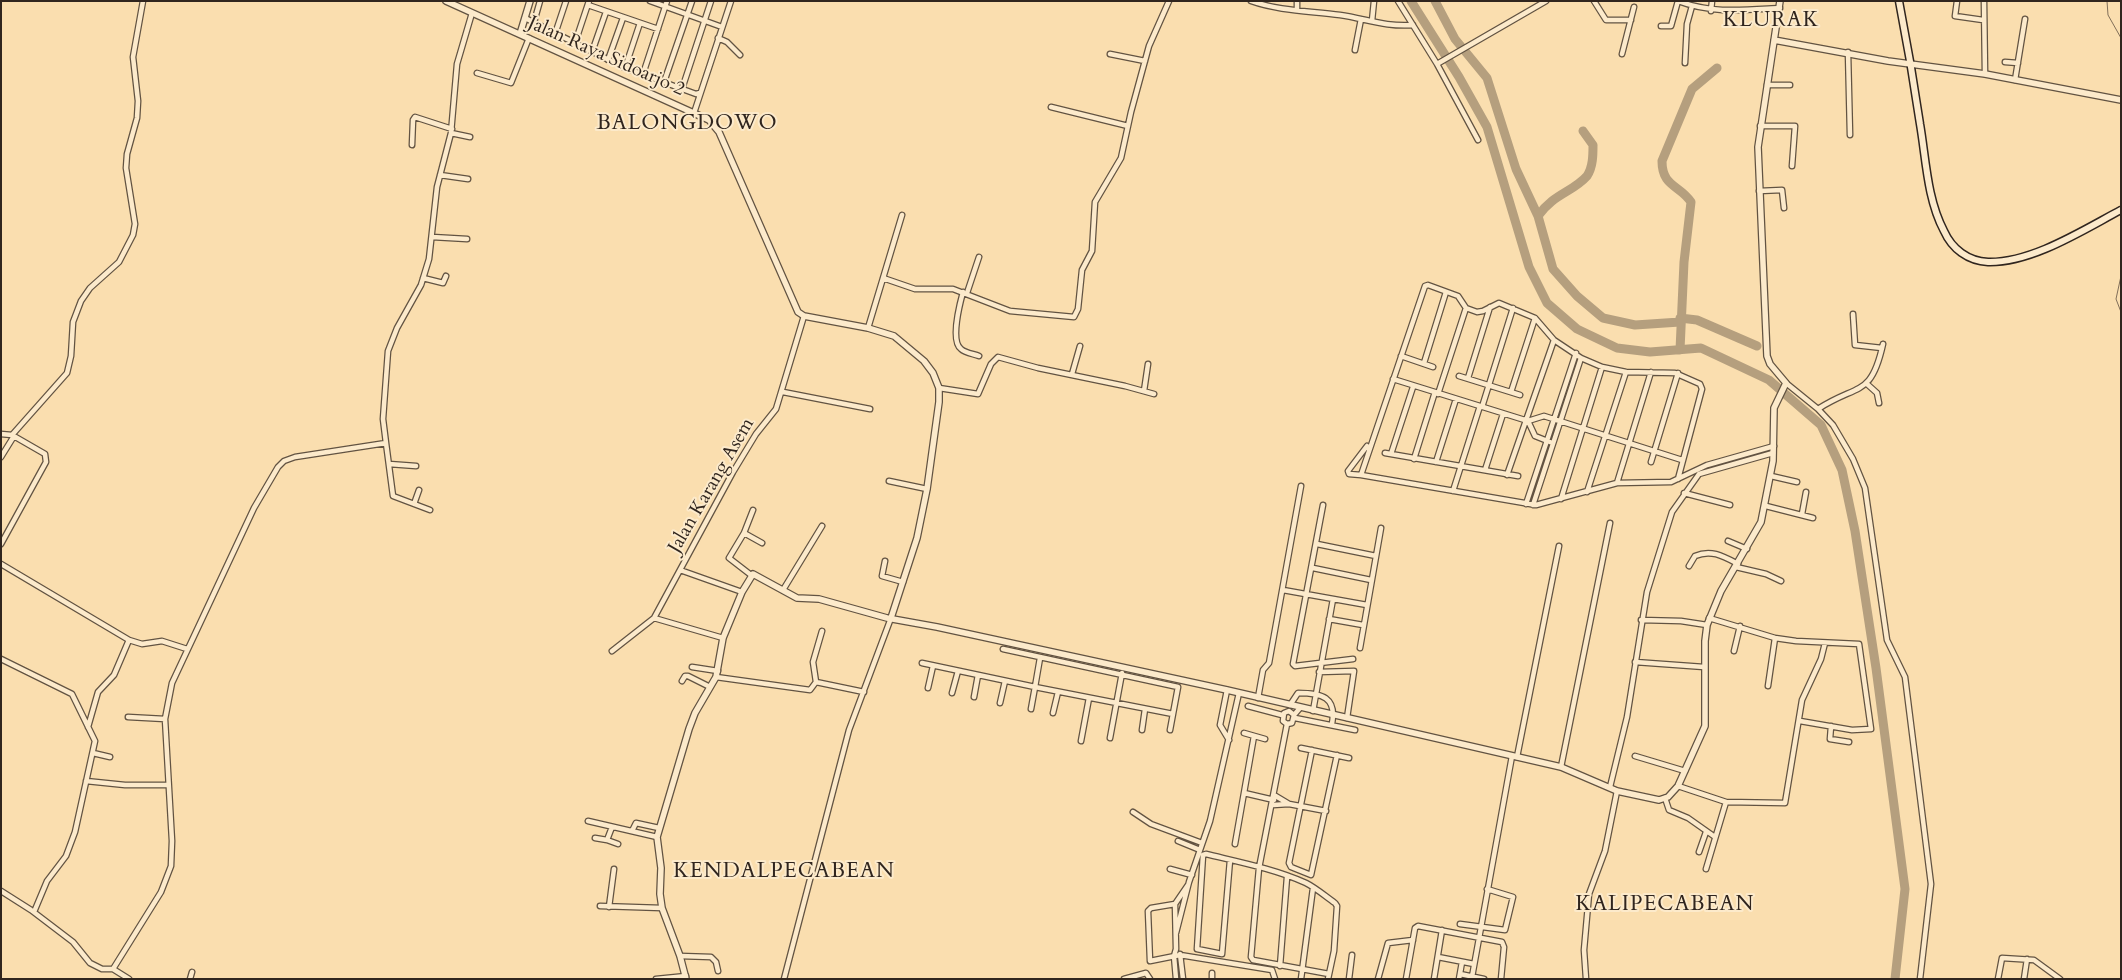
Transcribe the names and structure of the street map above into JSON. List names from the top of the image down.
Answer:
{
  "streets": {
    "street": ["Jalan Raya Sidoarjo 2", "Jalan Karang Asem"]
  },
  "crossings": [
    ["Jalan Raya Sidoarjo 2", "Jalan Karang Asem"]
  ],
  "districts": [
    "KLURAK",
    "BALONGDOWO",
    "KENDALPECABEAN",
    "KALIPECABEAN"
  ]
}
